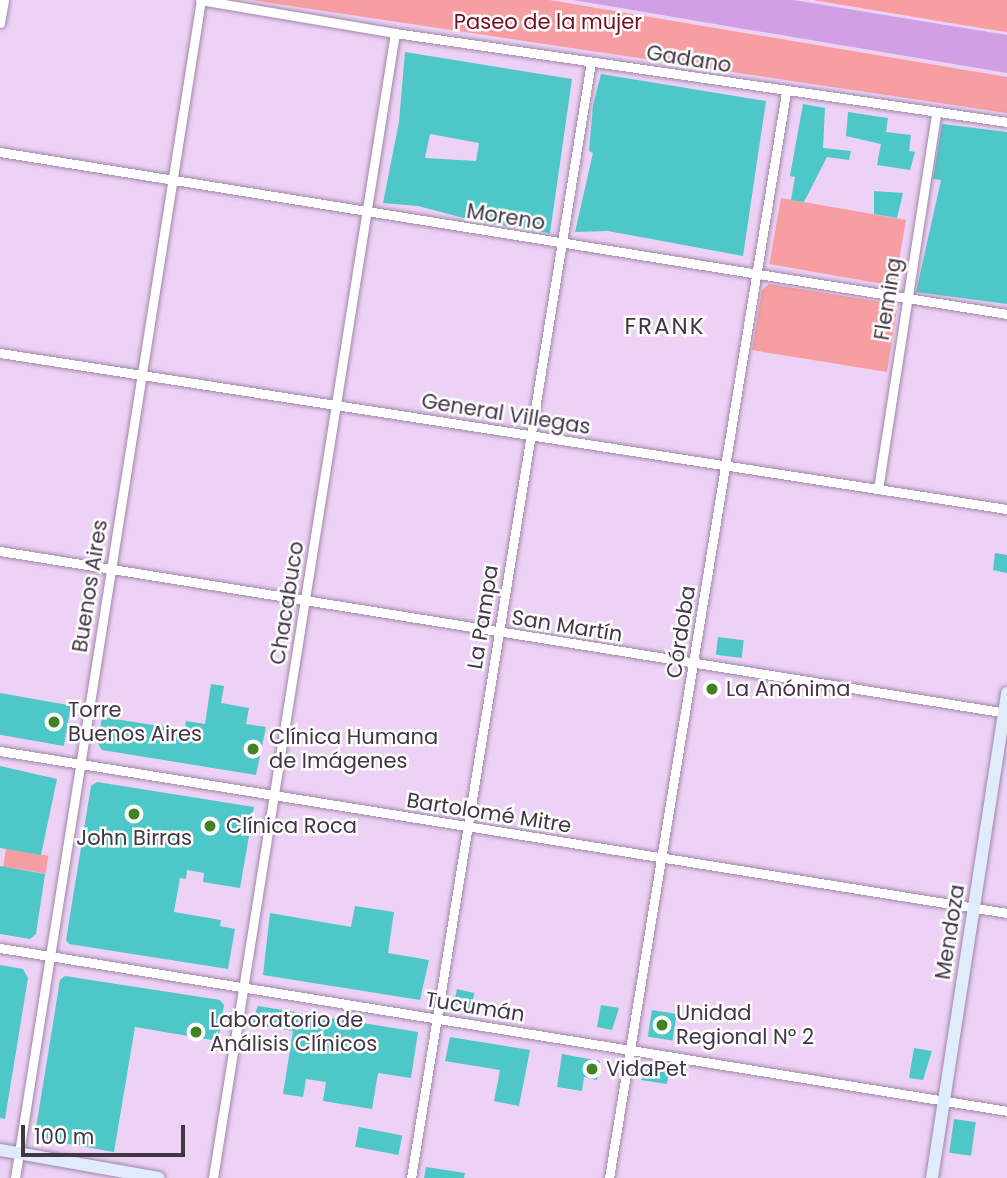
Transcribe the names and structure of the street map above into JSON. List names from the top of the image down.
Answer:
{
  "streets": {
    "main road": ["Mendoza"],
    "street": [
      "Gadano",
      "Moreno",
      "Fleming",
      "General Villegas",
      "Buenos Aires",
      "Chacabuco",
      "La Pampa",
      "San Martín",
      "Córdoba",
      "Bartolomé Mitre",
      "Tucumán"
    ]
  },
  "crossings": [
    ["Gadano", "Fleming"],
    ["Gadano", "Buenos Aires"],
    ["Gadano", "Chacabuco"],
    ["Gadano", "La Pampa"],
    ["Gadano", "Córdoba"],
    ["Moreno", "Fleming"],
    ["Moreno", "Buenos Aires"],
    ["Moreno", "Chacabuco"],
    ["Moreno", "La Pampa"],
    ["Moreno", "Córdoba"],
    ["Fleming", "General Villegas"],
    ["General Villegas", "Buenos Aires"],
    ["General Villegas", "Chacabuco"],
    ["General Villegas", "La Pampa"],
    ["General Villegas", "Córdoba"],
    ["Buenos Aires", "San Martín"],
    ["Buenos Aires", "Bartolomé Mitre"],
    ["Buenos Aires", "Tucumán"],
    ["Chacabuco", "San Martín"],
    ["Chacabuco", "Bartolomé Mitre"],
    ["Chacabuco", "Tucumán"],
    ["La Pampa", "San Martín"],
    ["La Pampa", "Bartolomé Mitre"],
    ["La Pampa", "Tucumán"],
    ["San Martín", "Córdoba"],
    ["San Martín", "Mendoza"],
    ["Córdoba", "Bartolomé Mitre"],
    ["Córdoba", "Tucumán"],
    ["Bartolomé Mitre", "Mendoza"],
    ["Mendoza", "Tucumán"]
  ],
  "districts": ["FRANK"],
  "parks": ["Paseo de la mujer"],
  "places": [
    "La Anónima",
    "Torre Buenos Aires",
    "Clínica Humana de Imágenes",
    "John Birras",
    "Clínica Roca",
    "Unidad Regional N° 2",
    "Laboratorio de Análisis Clínicos",
    "VidaPet"
  ],
  "scale_bar": "100 m"
}
